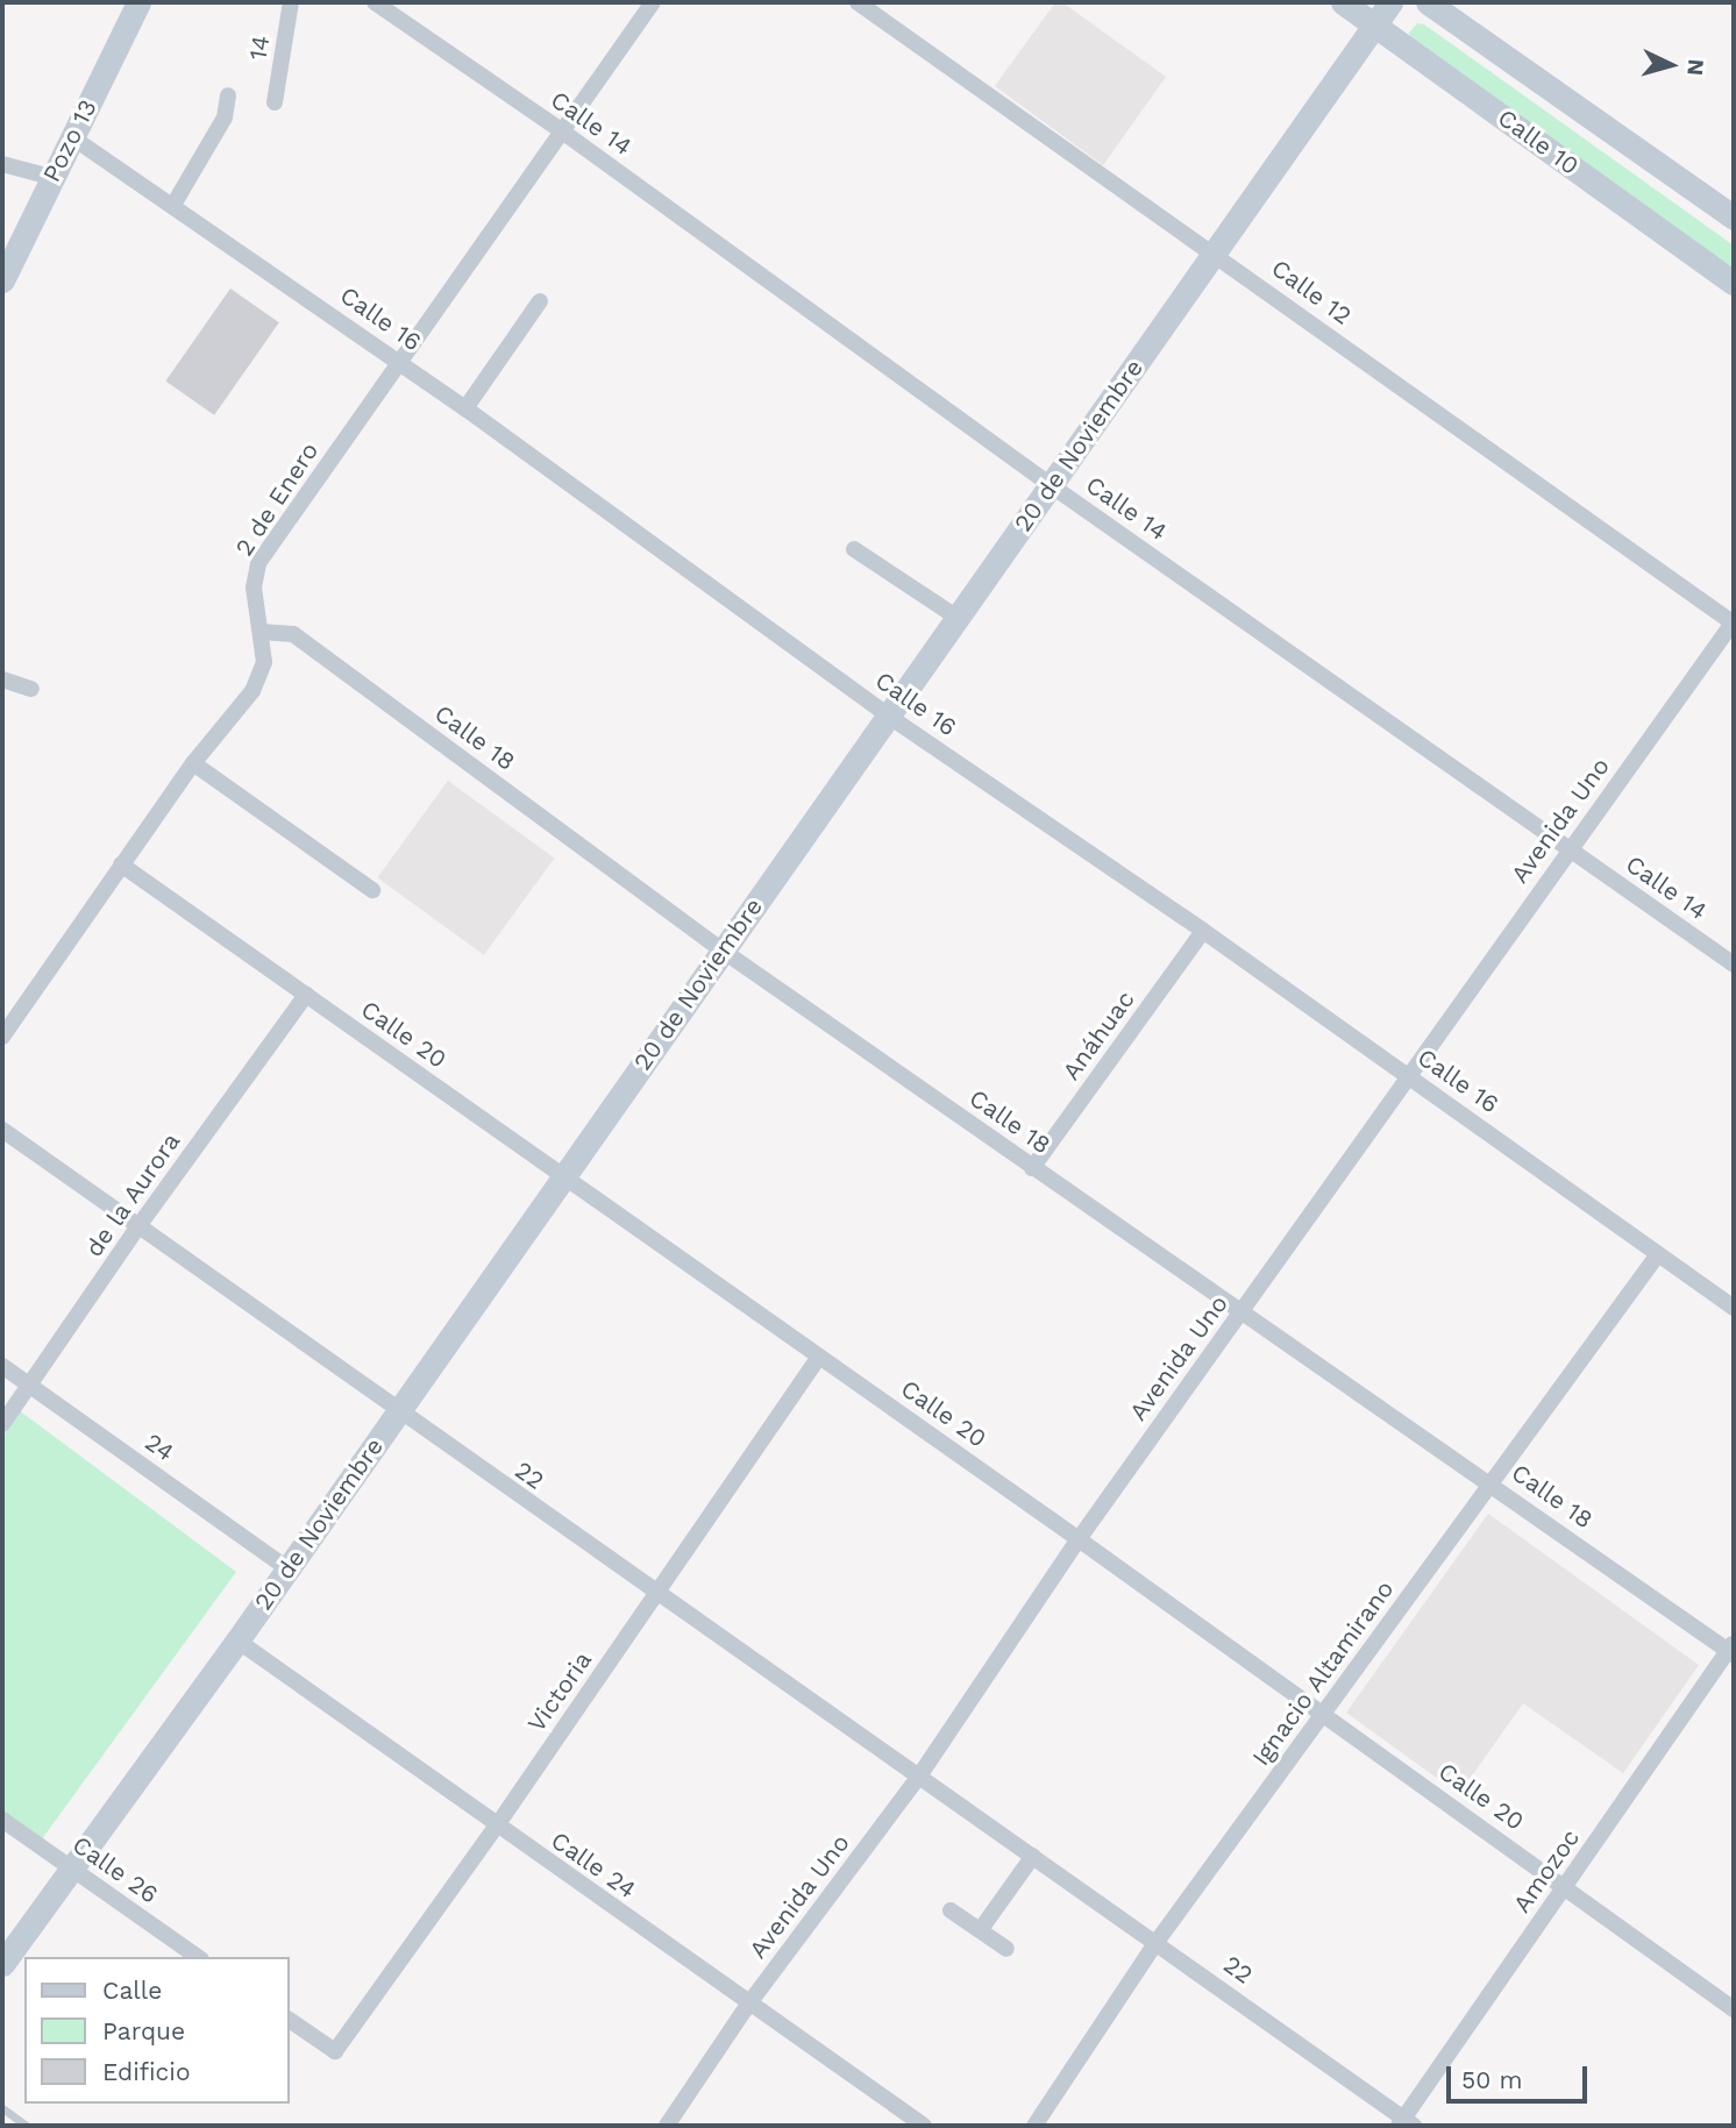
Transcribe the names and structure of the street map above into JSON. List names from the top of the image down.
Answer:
{
  "streets": {
    "main road": ["Pozo 13", "Calle 10", "20 de Noviembre"],
    "street": [
      "14",
      "Calle 14",
      "Calle 12",
      "Calle 16",
      "2 de Enero",
      "Calle 18",
      "Avenida Uno",
      "Calle 20",
      "Anáhuac",
      "de la Aurora",
      "24",
      "22",
      "Ignacio Altamirano",
      "Victoria",
      "Calle 24",
      "Calle 26",
      "Amozoc"
    ]
  },
  "crossings": [
    ["Calle 14", "20 de Noviembre"],
    ["Calle 14", "2 de Enero"],
    ["Calle 14", "Avenida Uno"],
    ["Pozo 13", "Calle 16"],
    ["Calle 10", "20 de Noviembre"],
    ["Calle 12", "20 de Noviembre"],
    ["Calle 12", "Avenida Uno"],
    ["Calle 16", "20 de Noviembre"],
    ["Calle 16", "2 de Enero"],
    ["Calle 16", "Avenida Uno"],
    ["Calle 16", "Anáhuac"],
    ["Calle 16", "Ignacio Altamirano"],
    ["20 de Noviembre", "Calle 18"],
    ["20 de Noviembre", "Calle 20"],
    ["20 de Noviembre", "24"],
    ["20 de Noviembre", "22"],
    ["20 de Noviembre", "Calle 24"],
    ["20 de Noviembre", "Calle 26"],
    ["2 de Enero", "Calle 18"],
    ["2 de Enero", "Calle 20"],
    ["Calle 18", "Avenida Uno"],
    ["Calle 18", "Anáhuac"],
    ["Calle 18", "Ignacio Altamirano"],
    ["Calle 18", "Amozoc"],
    ["Avenida Uno", "Calle 20"],
    ["Avenida Uno", "22"],
    ["Avenida Uno", "Calle 24"],
    ["Calle 20", "de la Aurora"],
    ["Calle 20", "Ignacio Altamirano"],
    ["Calle 20", "Victoria"],
    ["Calle 20", "Amozoc"],
    ["de la Aurora", "24"],
    ["de la Aurora", "22"],
    ["22", "Ignacio Altamirano"],
    ["22", "Victoria"],
    ["22", "Amozoc"],
    ["Victoria", "Calle 24"]
  ],
  "legend": ["Calle", "Parque", "Edificio"],
  "scale_bar": "50 m",
  "north": "right"
}
